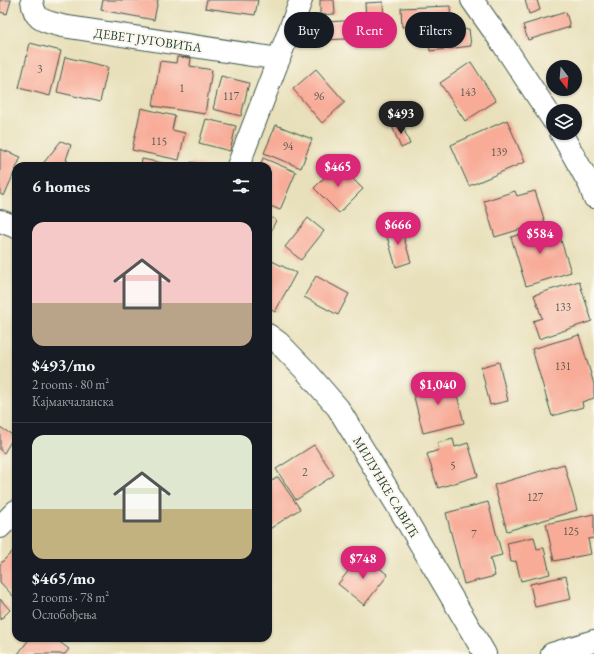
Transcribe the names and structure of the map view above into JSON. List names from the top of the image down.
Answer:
{
  "streets": {
    "street": ["ДЕВЕТ ЈУГОВИЋА", "МИЛУНКЕ САВИЋ"]
  },
  "house_numbers": [
    "3",
    "1",
    "143",
    "117",
    "96",
    "115",
    "94",
    "139",
    "133",
    "131",
    "5",
    "2",
    "127",
    "125",
    "7"
  ],
  "north": "bottom",
  "page": {
    "chip": ["Buy", "Rent", "Filters"],
    "price": [
      "$493",
      "$465",
      "$666",
      "$584",
      "$1,040",
      "$748"
    ],
    "heading": "6 homes",
    "list": [
      {
        "name": "$493/mo",
        "note": "2 rooms · 80 m² · Кајмакчаланска"
      },
      {
        "name": "$465/mo",
        "note": "2 rooms · 78 m² · Ослобођења"
      }
    ]
  }
}
